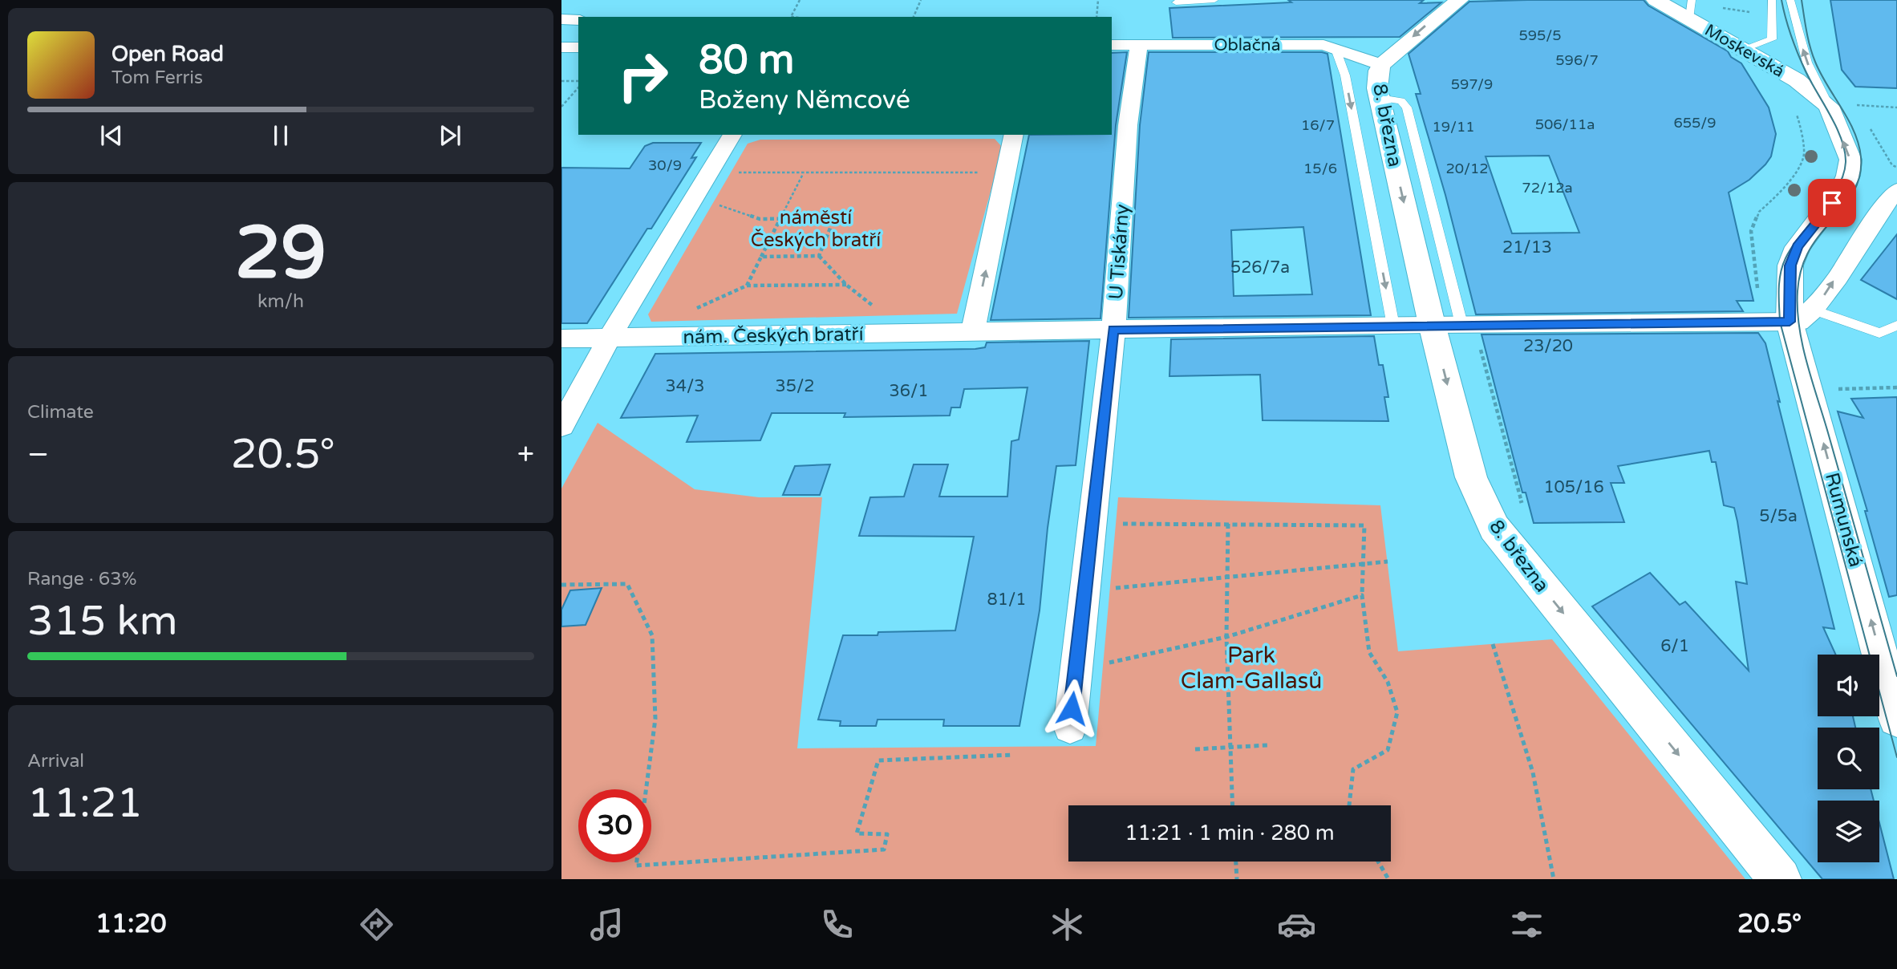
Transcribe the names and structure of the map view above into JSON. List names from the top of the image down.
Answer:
{
  "streets": {
    "street": [
      "Oblačná",
      "Moskevská",
      "8. března",
      "U Tiskárny",
      "nám. Českých bratří",
      "Rumunská"
    ]
  },
  "crossings": [
    ["Oblačná", "8. března"],
    ["Oblačná", "U Tiskárny"],
    ["Moskevská", "Rumunská"],
    ["8. března", "nám. Českých bratří"],
    ["U Tiskárny", "nám. Českých bratří"],
    ["nám. Českých bratří", "Rumunská"]
  ],
  "one_way": ["8. března", "Rumunská"],
  "parks": ["náměstí Českých bratří", "Park Clam-Gallasů"],
  "house_numbers": [
    "595/5",
    "596/7",
    "597/9",
    "655/9",
    "506/11a",
    "16/7",
    "19/11",
    "30/9",
    "15/6",
    "20/12",
    "72/12a",
    "21/13",
    "526/7a",
    "23/20",
    "34/3",
    "35/2",
    "36/1",
    "105/16",
    "5/5a",
    "81/1",
    "6/1"
  ],
  "page": {
    "turn": ["80 m", "Boženy Němcové"],
    "song": ["Open Road", "Tom Ferris"],
    "tile": [
      ["29", "km/h"],
      "Climate",
      ["Range · 63%", "315 km"],
      ["Arrival", "11:21"]
    ],
    "heat": ["−", "20.5°", "+"],
    "limit": "30",
    "trip": "11:21 · 1 min · 280 m",
    "tabs": ["11:20", "20.5°"]
  }
}
